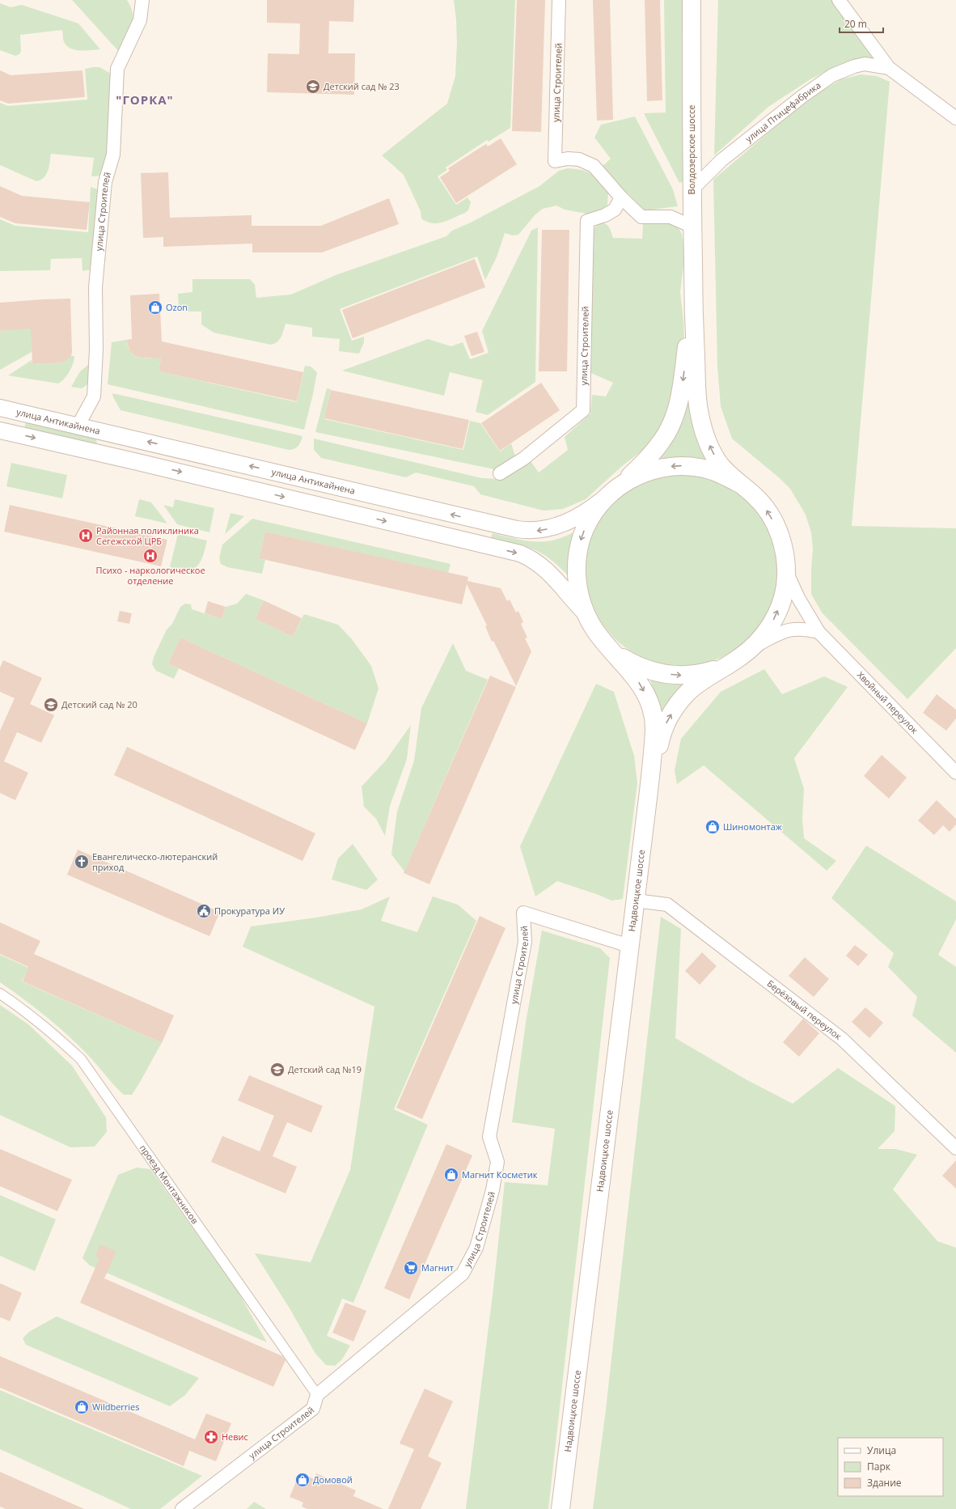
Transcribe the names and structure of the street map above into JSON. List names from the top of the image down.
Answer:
{
  "streets": {
    "main road": ["Волдозерское шоссе", "Надвоицкое шоссе"],
    "street": [
      "улица Строителей",
      "улица Птицефабрика",
      "улица Антикайнена",
      "Хвойный переулок",
      "Берёзовый переулок",
      "проезд Монтажников"
    ]
  },
  "crossings": [
    ["улица Строителей", "Волдозерское шоссе"],
    ["улица Строителей", "улица Антикайнена"],
    ["улица Строителей", "Надвоицкое шоссе"],
    ["улица Строителей", "проезд Монтажников"],
    ["улица Птицефабрика", "Волдозерское шоссе"],
    ["Надвоицкое шоссе", "Берёзовый переулок"]
  ],
  "districts": ["\"ГОРКА\""],
  "places": {
    "school or university": ["Детский сад № 23", "Детский сад № 20", "Детский сад №19"],
    "shop": [
      "Ozon",
      "Шиномонтаж",
      "Магнит Косметик",
      "Wildberries",
      "Домовой"
    ],
    "hospital": ["Районная поликлиника Сегежской ЦРБ", "Психо - наркологическое отделение"],
    "church": ["Евангелическо-лютеранский приход"],
    "public building": ["Прокуратура ИУ"],
    "supermarket": ["Магнит"],
    "pharmacy": ["Невис"]
  },
  "legend": ["Улица", "Парк", "Здание"],
  "scale_bar": "20 m"
}
